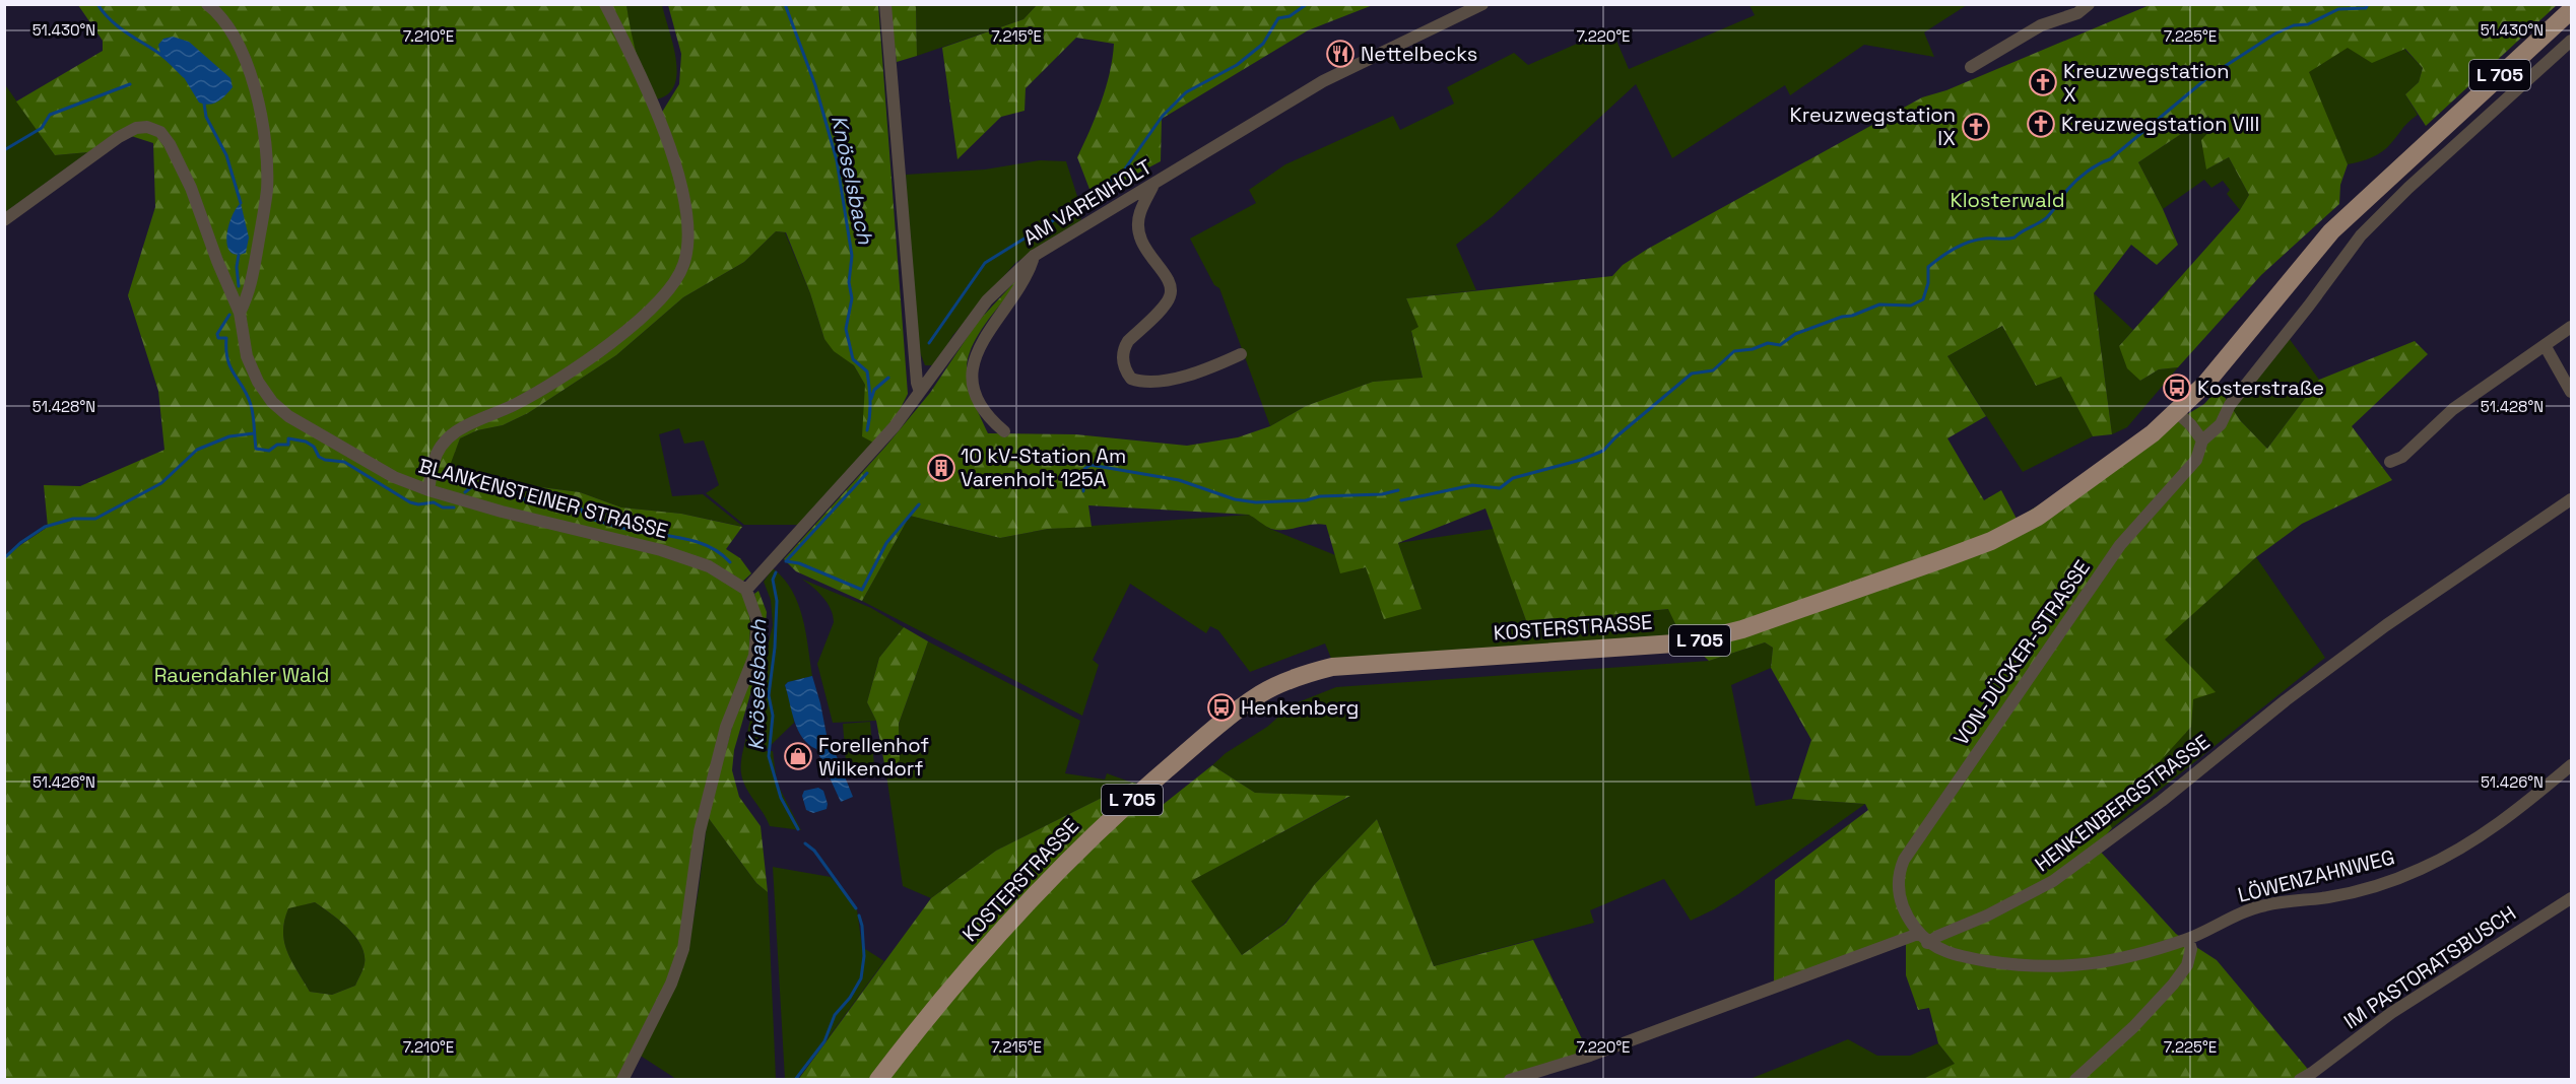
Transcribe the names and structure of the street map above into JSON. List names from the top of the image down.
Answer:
{
  "streets": {
    "main road": ["L 705", "KOSTERSTRASSE"],
    "street": [
      "AM VARENHOLT",
      "BLANKENSTEINER STRASSE",
      "VON-DÜCKER-STRASSE",
      "HENKENBERGSTRASSE",
      "LÖWENZAHNWEG",
      "IM PASTORATSBUSCH"
    ]
  },
  "crossings": [
    ["AM VARENHOLT", "BLANKENSTEINER STRASSE"],
    ["VON-DÜCKER-STRASSE", "HENKENBERGSTRASSE"]
  ],
  "water": ["Knöselsbach"],
  "parks": ["Klosterwald", "Rauendahler Wald"],
  "places": {
    "restaurant": ["Nettelbecks"],
    "church": ["Kreuzwegstation X", "Kreuzwegstation VIII", "Kreuzwegstation IX"],
    "bus stop": ["Kosterstraße", "Henkenberg"],
    "building": ["10 kV-Station Am Varenholt 125A"],
    "shop": ["Forellenhof Wilkendorf"]
  },
  "coordinates": [
    "51.430°N",
    "7.210°E",
    "7.215°E",
    "7.220°E",
    "7.225°E",
    "51.428°N",
    "51.426°N"
  ]
}
